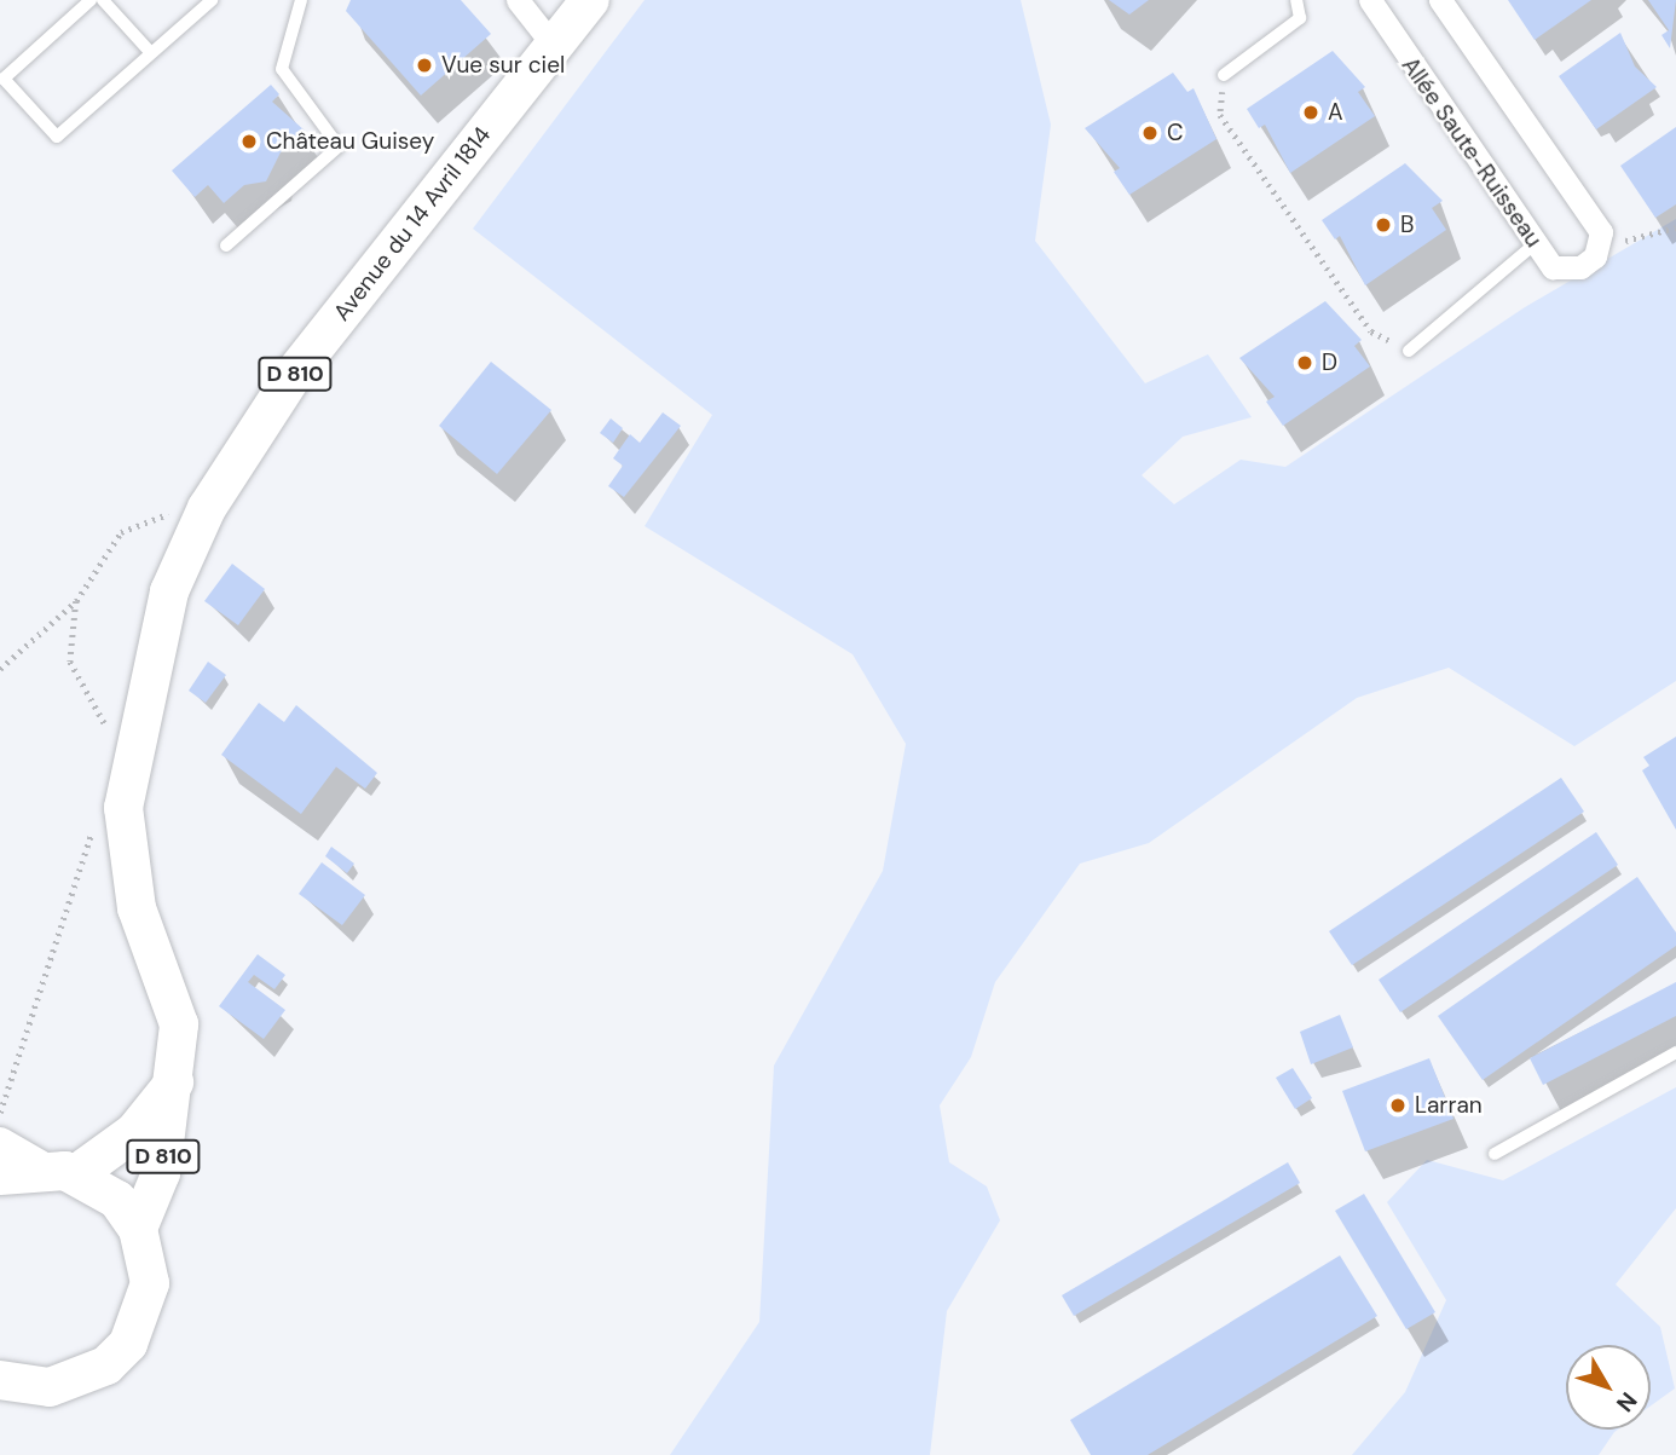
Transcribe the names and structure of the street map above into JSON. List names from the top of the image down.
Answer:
{
  "streets": {
    "main road": ["Avenue du 14 Avril 1814", "D 810"],
    "street": ["Allée Saute-Ruisseau"]
  },
  "crossings": [
    ["Avenue du 14 Avril 1814", "D 810"]
  ],
  "places": [
    "Vue sur ciel",
    "A",
    "C",
    "Château Guisey",
    "B",
    "D",
    "Larran"
  ],
  "north": "bottom right"
}
